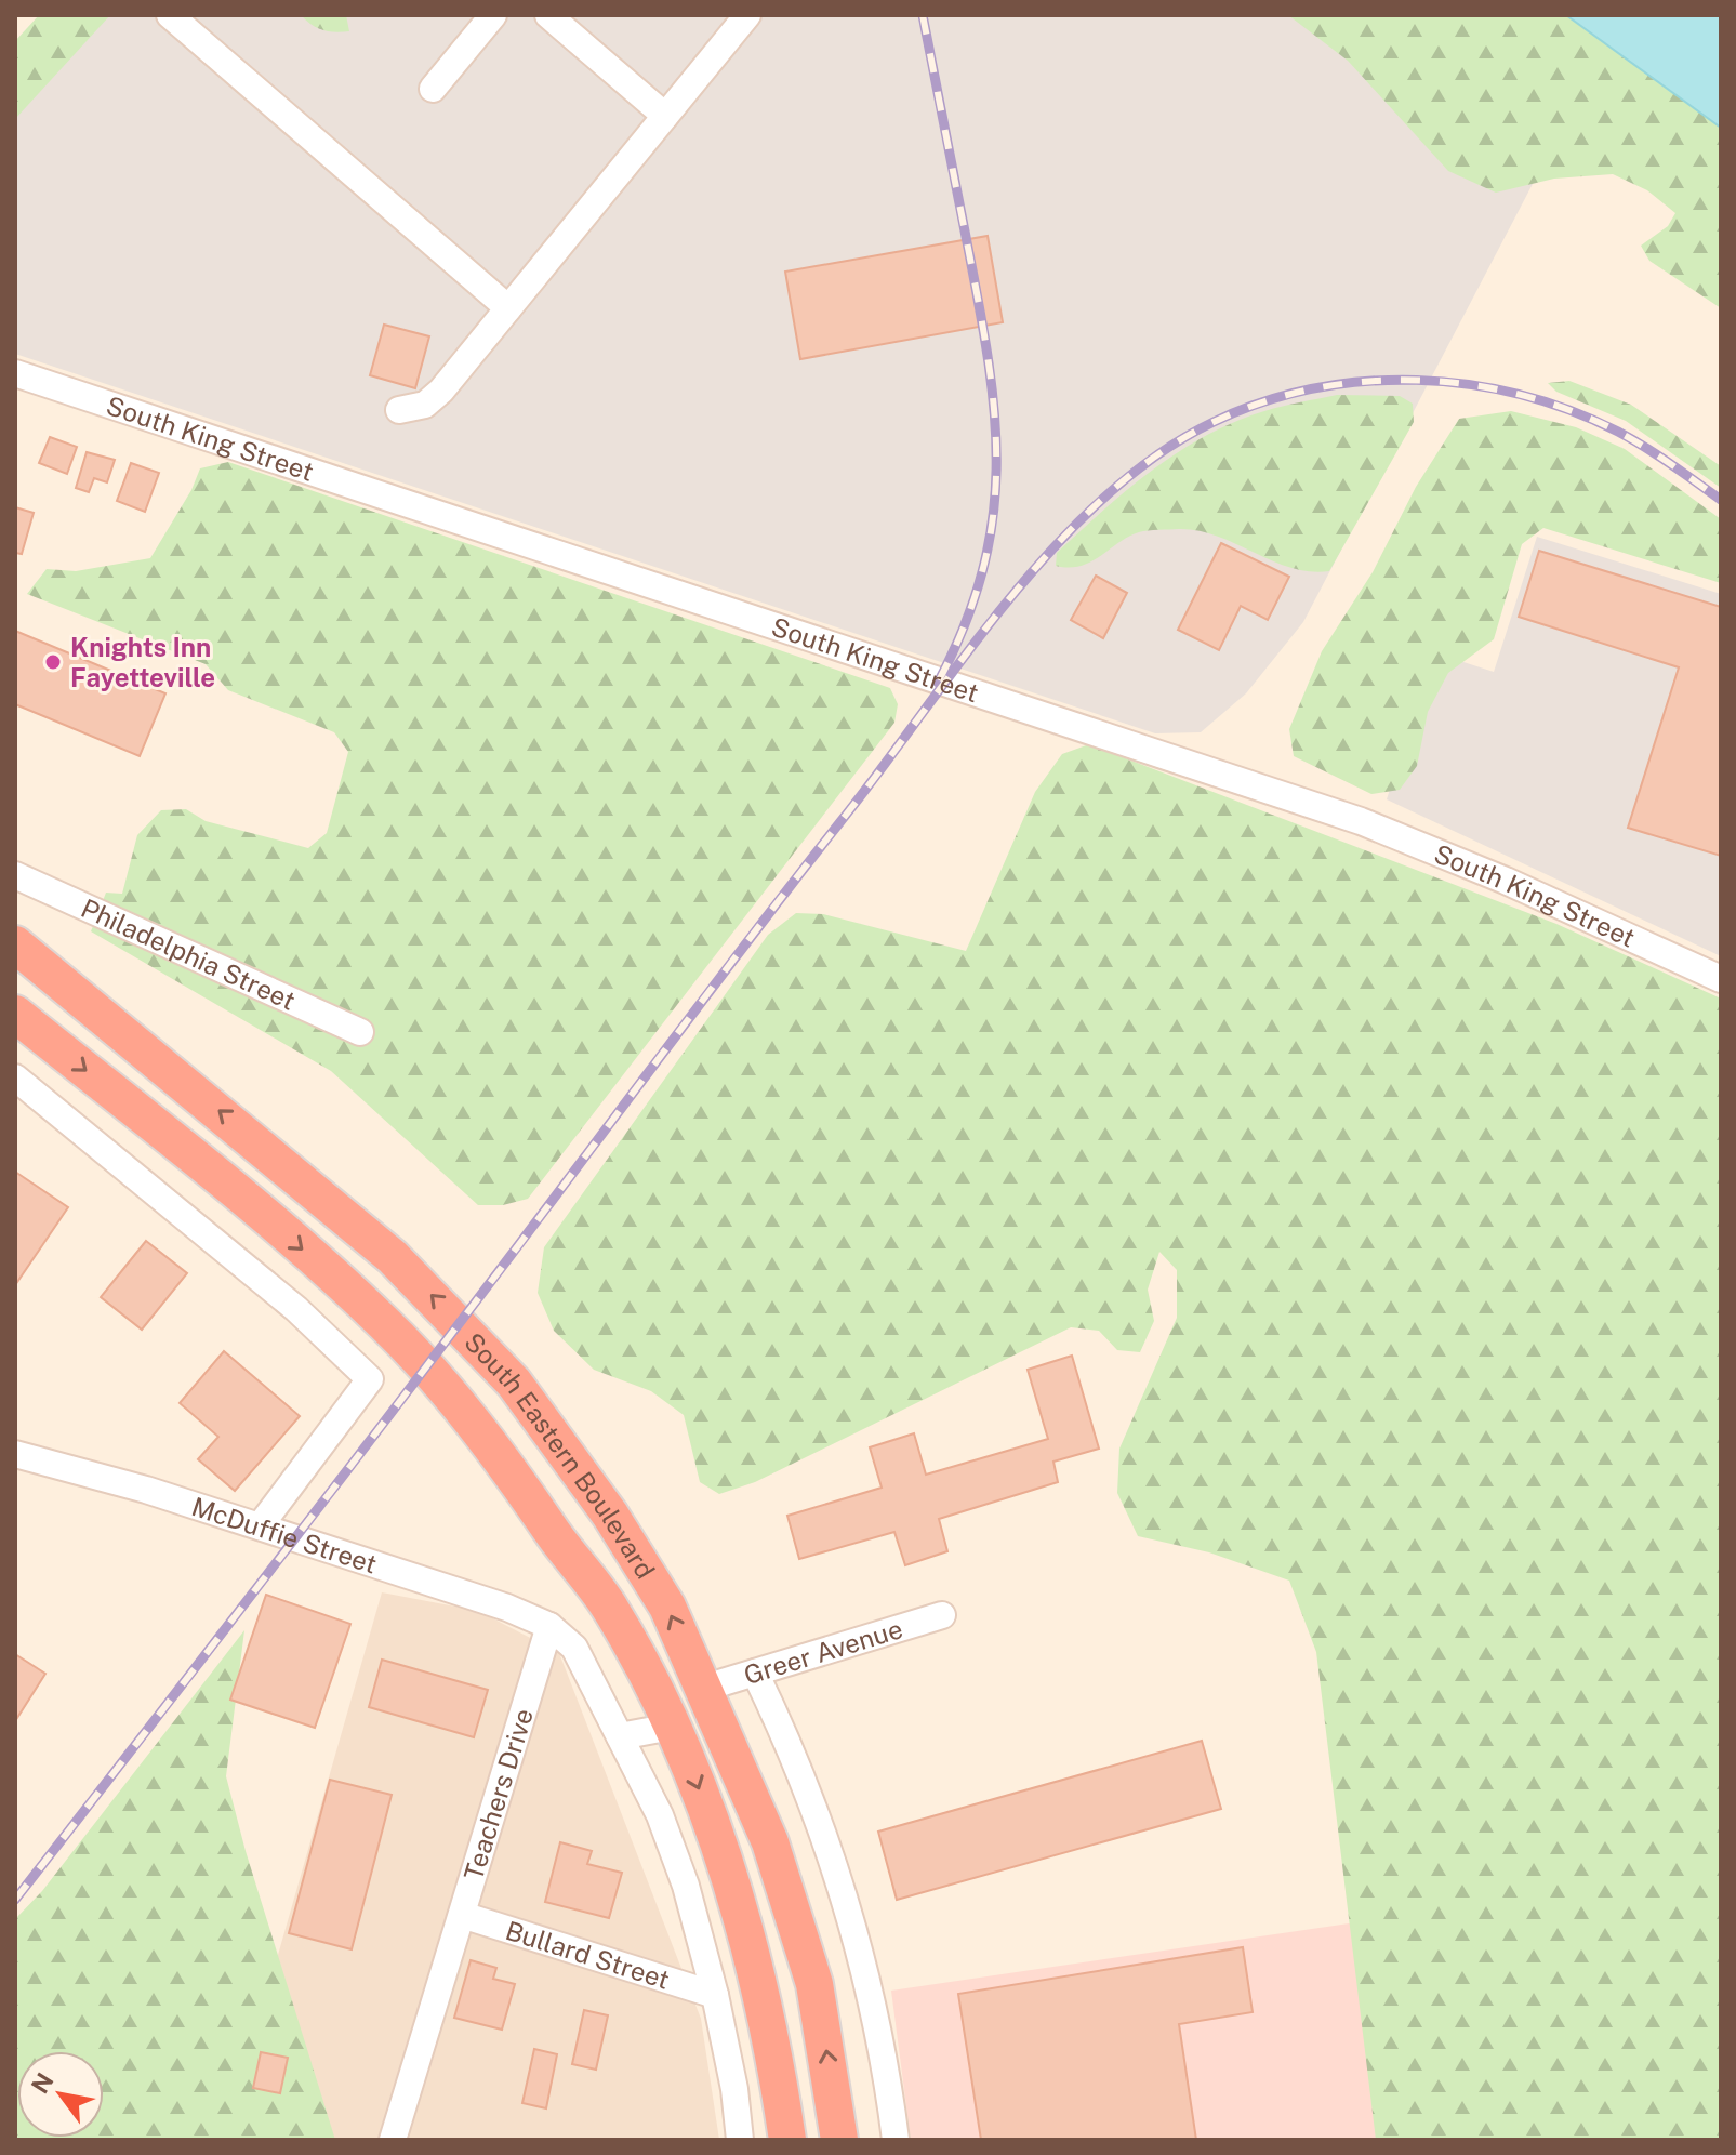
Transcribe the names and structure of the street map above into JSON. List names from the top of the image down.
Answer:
{
  "streets": {
    "highway": ["South Eastern Boulevard"],
    "street": [
      "South King Street",
      "Philadelphia Street",
      "McDuffie Street",
      "Greer Avenue",
      "Teachers Drive",
      "Bullard Street"
    ]
  },
  "crossings": [
    ["South Eastern Boulevard", "Greer Avenue"],
    ["McDuffie Street", "Teachers Drive"],
    ["Teachers Drive", "Bullard Street"]
  ],
  "places": ["Knights Inn Fayetteville"],
  "north": "top left"
}
